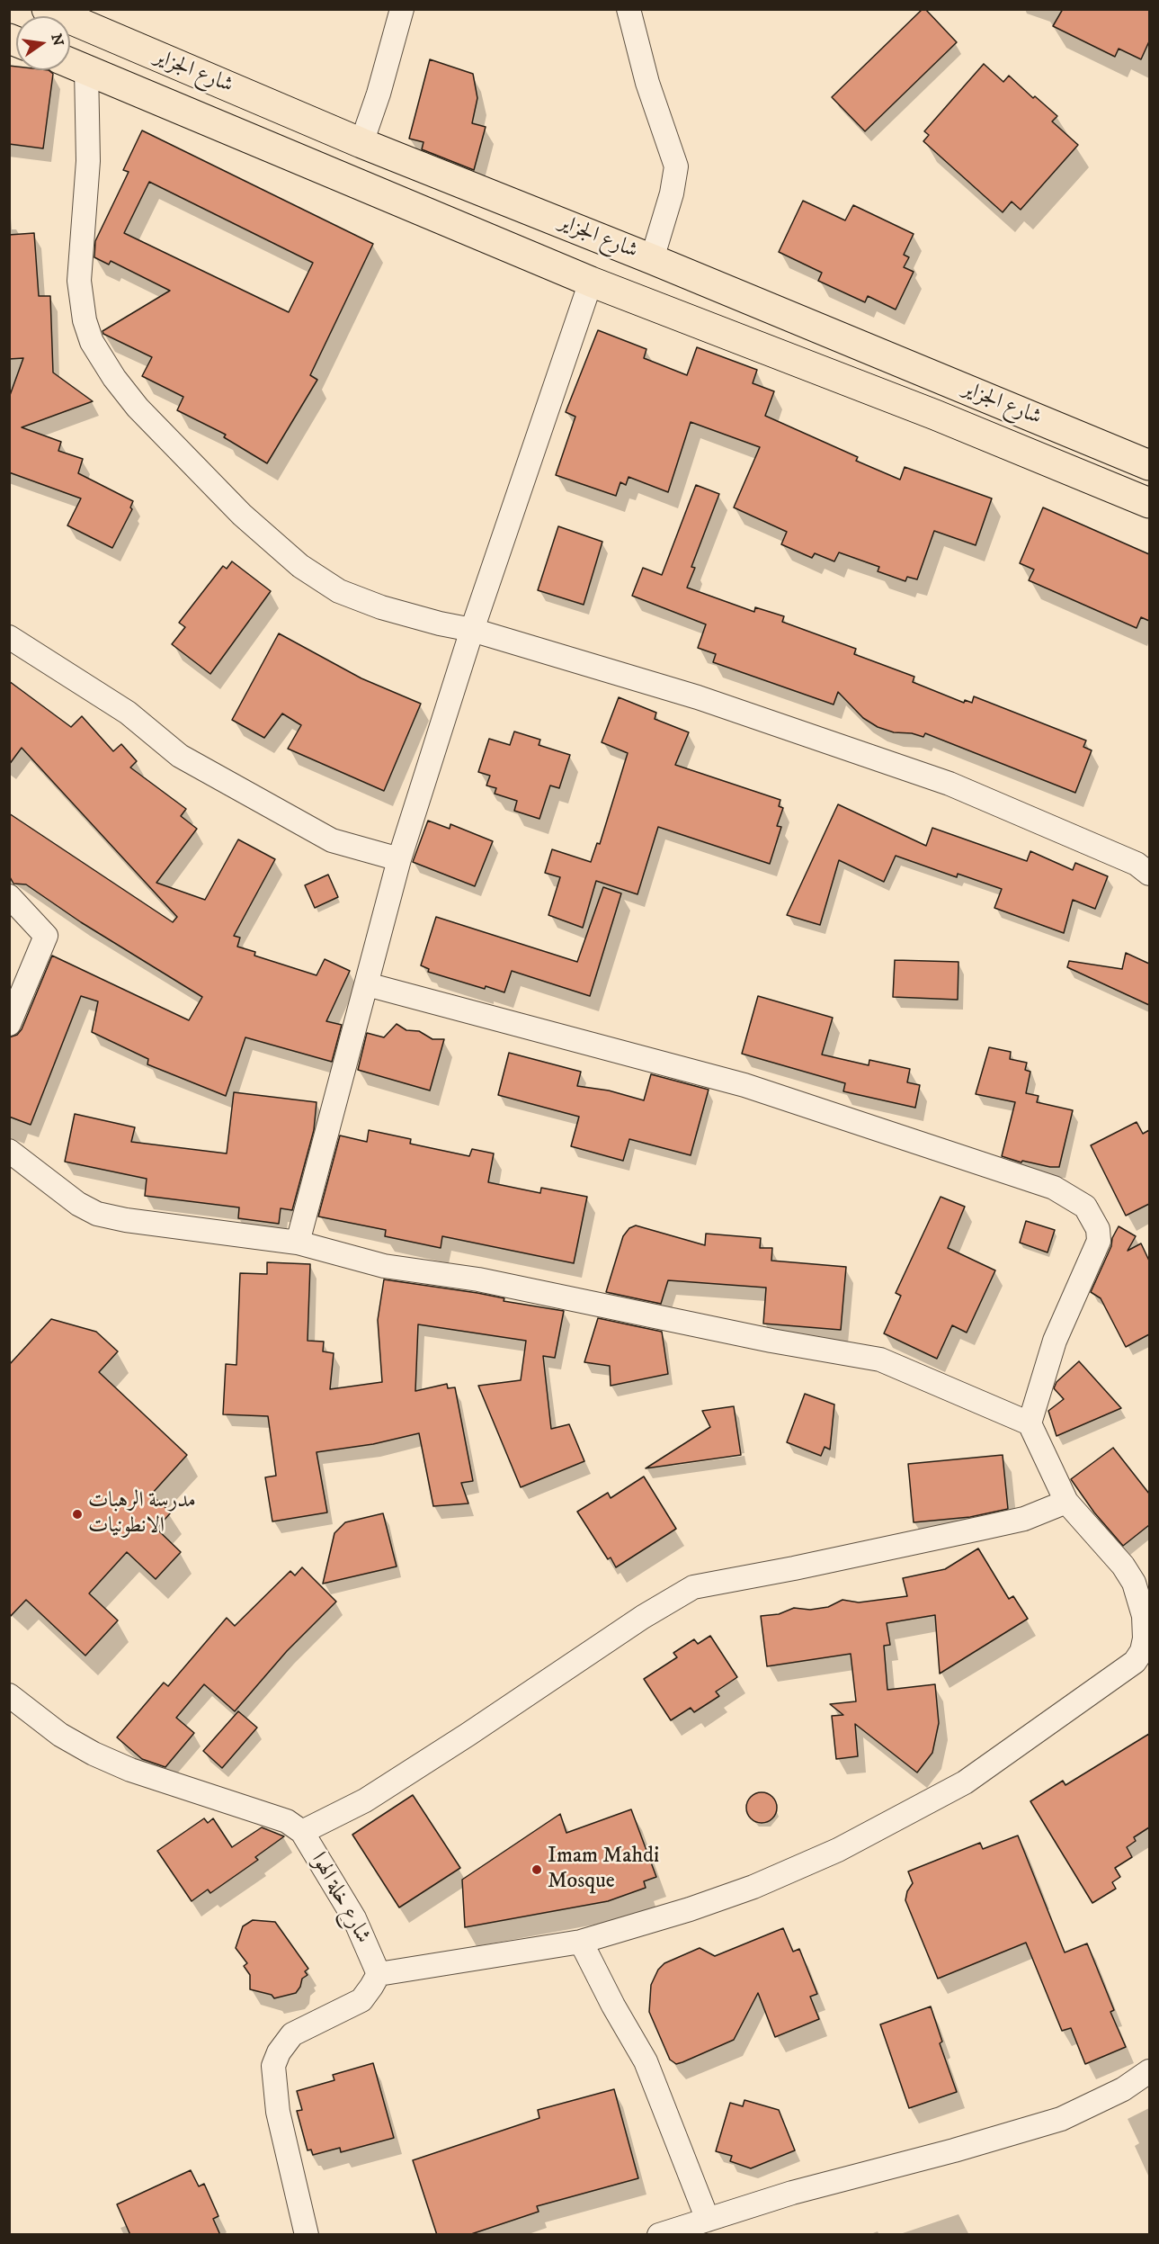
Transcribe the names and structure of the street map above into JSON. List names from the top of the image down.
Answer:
{
  "streets": {
    "main road": ["شارع الجزاير"],
    "street": ["شارع خلة الهوا"]
  },
  "places": ["مدرسة الرهبات الانطونيات", "Imam Mahdi Mosque"],
  "north": "right"
}
